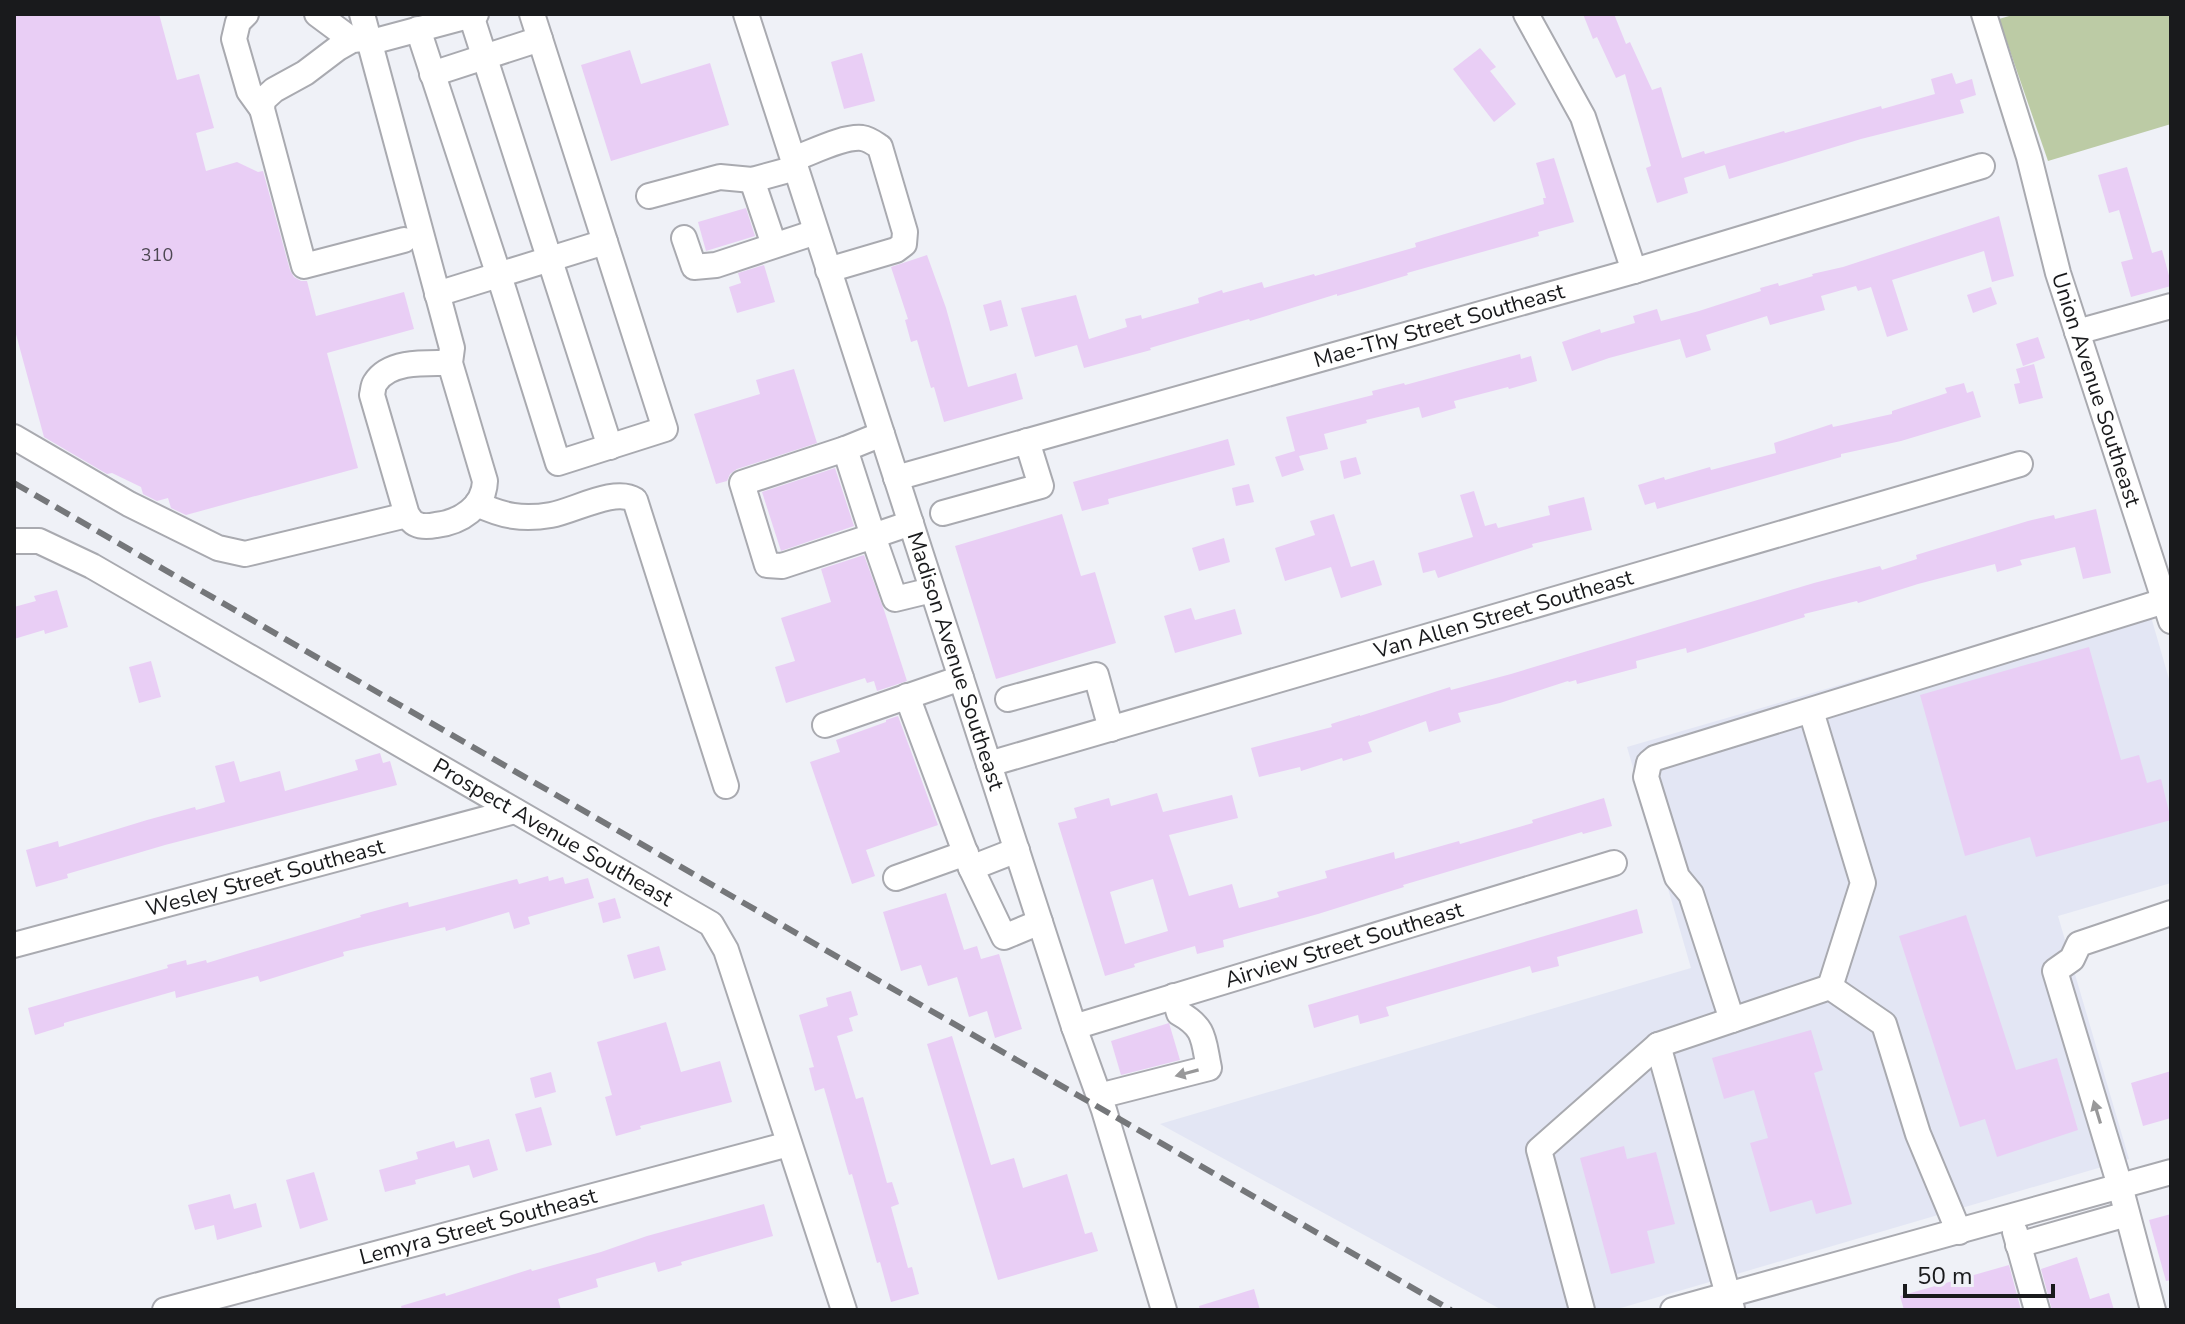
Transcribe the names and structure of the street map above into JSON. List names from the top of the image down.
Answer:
{
  "streets": {
    "street": [
      "Mae-Thy Street Southeast",
      "Union Avenue Southeast",
      "Van Allen Street Southeast",
      "Madison Avenue Southeast",
      "Prospect Avenue Southeast",
      "Wesley Street Southeast",
      "Airview Street Southeast",
      "Lemyra Street Southeast"
    ]
  },
  "crossings": [
    ["Mae-Thy Street Southeast", "Madison Avenue Southeast"],
    ["Van Allen Street Southeast", "Madison Avenue Southeast"],
    ["Madison Avenue Southeast", "Airview Street Southeast"],
    ["Prospect Avenue Southeast", "Wesley Street Southeast"],
    ["Prospect Avenue Southeast", "Lemyra Street Southeast"]
  ],
  "house_numbers": ["310"],
  "scale_bar": "50 m"
}
